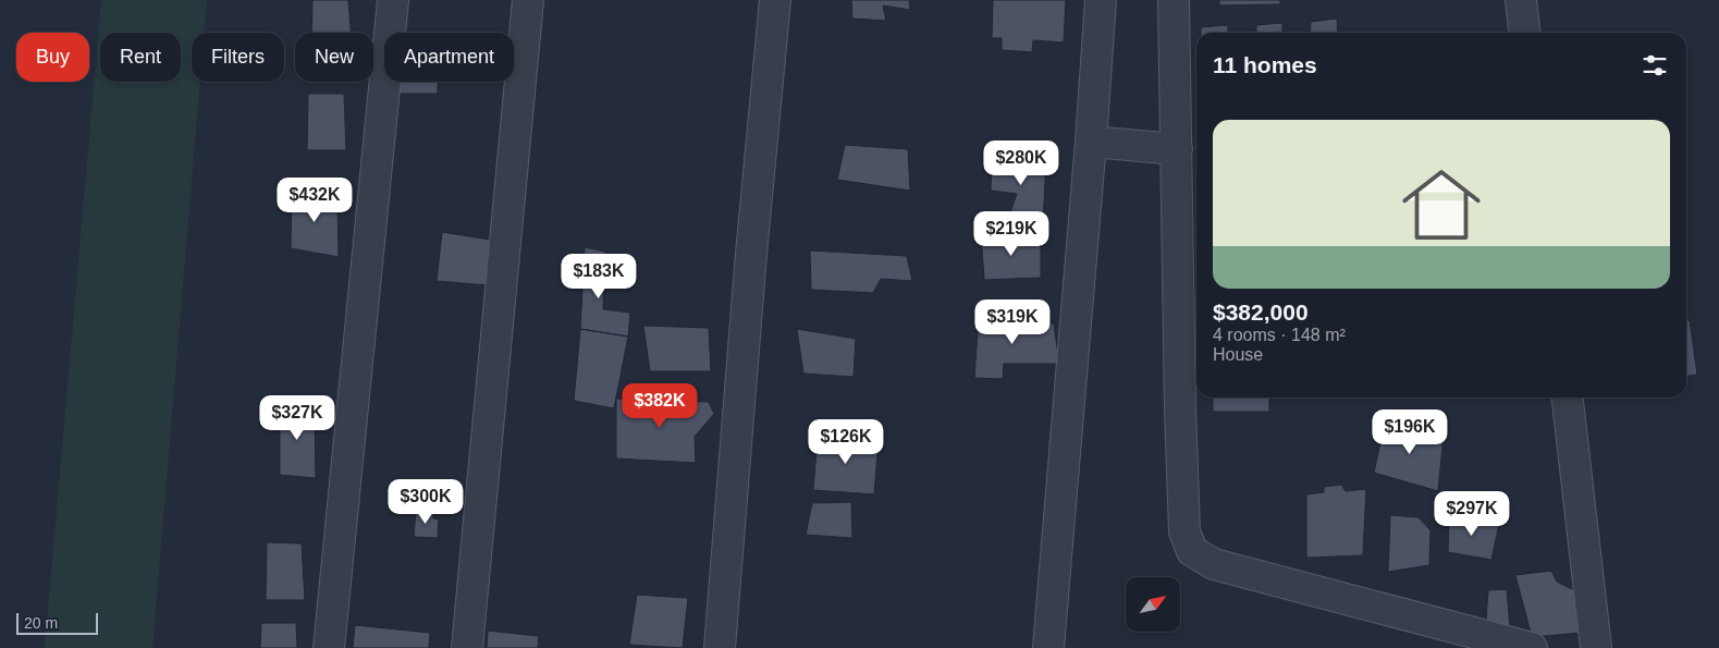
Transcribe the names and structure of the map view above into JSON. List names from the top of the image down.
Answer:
{
  "scale_bar": "20 m",
  "north": "top right",
  "page": {
    "chip": [
      "Buy",
      "Rent",
      "Filters",
      "New",
      "Apartment"
    ],
    "heading": "11 homes",
    "list": [
      {
        "name": "$382,000",
        "note": "4 rooms · 148 m² · House"
      }
    ],
    "price": [
      "$280K",
      "$432K",
      "$219K",
      "$183K",
      "$319K",
      "$382K",
      "$327K",
      "$196K",
      "$126K",
      "$300K",
      "$297K"
    ],
    "scale": "20 m"
  }
}
